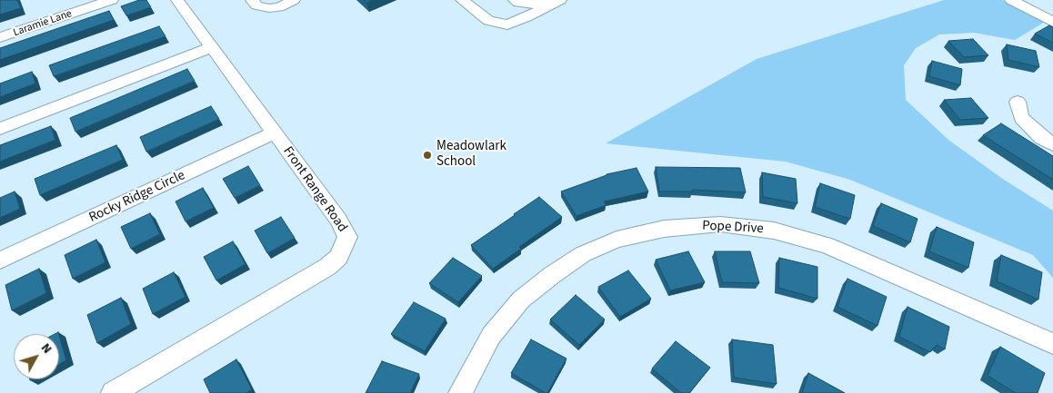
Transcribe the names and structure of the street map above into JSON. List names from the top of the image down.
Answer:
{
  "streets": {
    "street": [
      "Laramie Lane",
      "Front Range Road",
      "Rocky Ridge Circle",
      "Pope Drive"
    ]
  },
  "crossings": [
    ["Front Range Road", "Rocky Ridge Circle"]
  ],
  "places": ["Meadowlark School"],
  "north": "top right"
}
